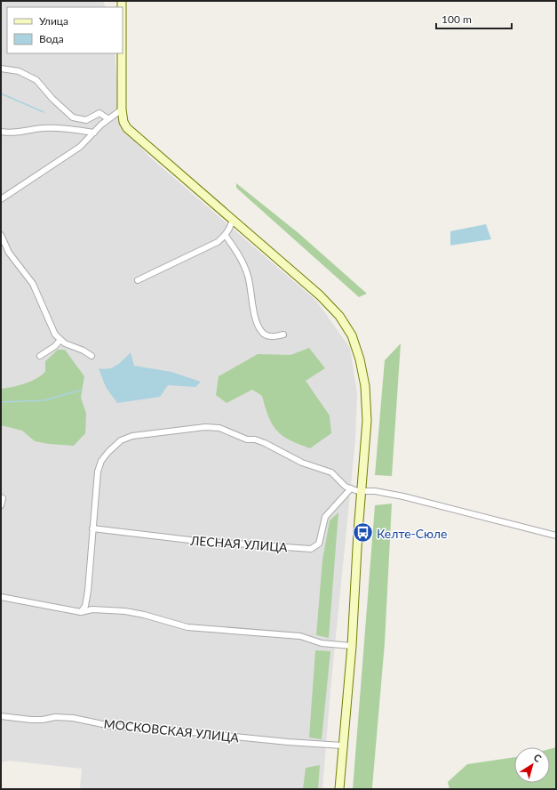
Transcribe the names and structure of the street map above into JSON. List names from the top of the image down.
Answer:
{
  "streets": {
    "street": ["ЛЕСНАЯ УЛИЦА", "МОСКОВСКАЯ УЛИЦА"]
  },
  "places": {
    "bus stop": ["Келте-Сюле"]
  },
  "legend": ["Улица", "Вода"],
  "scale_bar": "100 m",
  "north": "top right"
}
